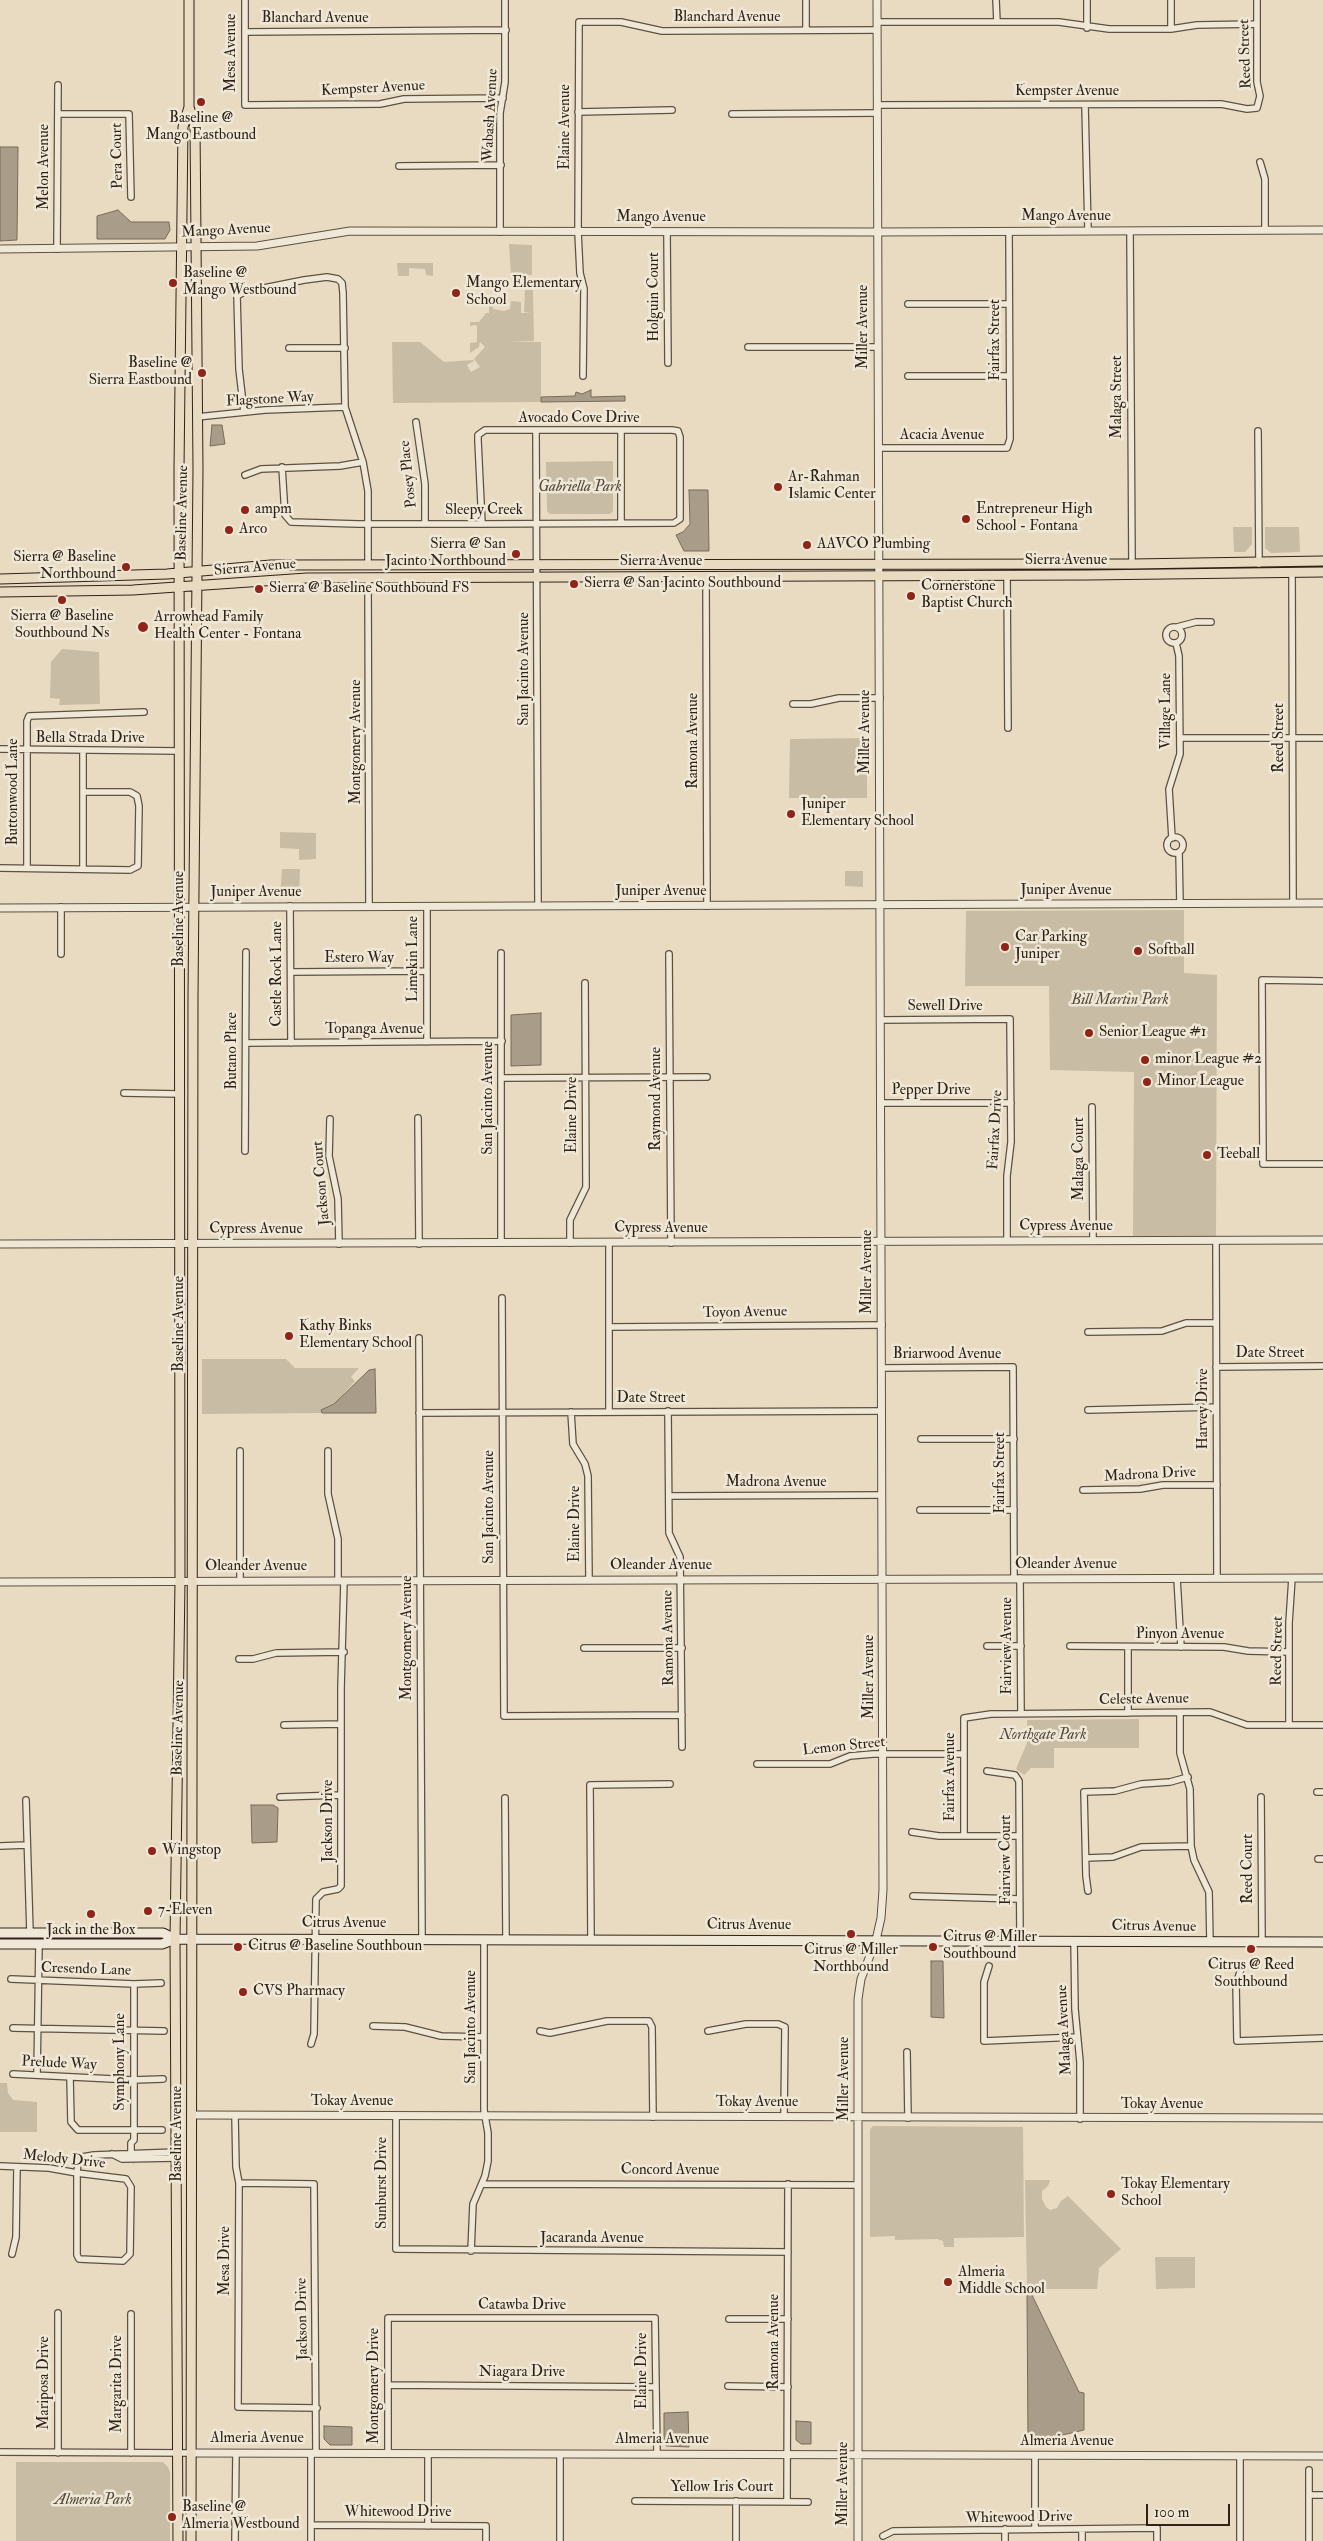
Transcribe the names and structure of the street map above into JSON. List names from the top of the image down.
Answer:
{
  "streets": {
    "main road": ["Baseline Avenue", "Sierra Avenue", "Citrus Avenue"],
    "street": [
      "Blanchard Avenue",
      "Mesa Avenue",
      "Reed Street",
      "Kempster Avenue",
      "Wabash Avenue",
      "Elaine Avenue",
      "Pera Court",
      "Melon Avenue",
      "Mango Avenue",
      "Holguin Court",
      "Miller Avenue",
      "Fairfax Street",
      "Malaga Street",
      "Flagstone Way",
      "Avocado Cove Drive",
      "Acacia Avenue",
      "Posey Place",
      "Sleepy Creek",
      "San Jacinto Avenue",
      "Village Lane",
      "Bella Strada Drive",
      "Ramona Avenue",
      "Montgomery Avenue",
      "Buttonwood Lane",
      "Juniper Avenue",
      "Estero Way",
      "Limekin Lane",
      "Castle Rock Lane",
      "Sewell Drive",
      "Topanga Avenue",
      "Butano Place",
      "Pepper Drive",
      "Raymond Avenue",
      "Elaine Drive",
      "Fairfax Drive",
      "Malaga Court",
      "Jackson Court",
      "Cypress Avenue",
      "Toyon Avenue",
      "Date Street",
      "Briarwood Avenue",
      "Harvey Drive",
      "Madrona Drive",
      "Madrona Avenue",
      "Oleander Avenue",
      "Pinyon Avenue",
      "Fairview Avenue",
      "Celeste Avenue",
      "Lemon Street",
      "Fairfax Avenue",
      "Jackson Drive",
      "Fairview Court",
      "Reed Court",
      "Cresendo Lane",
      "Malaga Avenue",
      "Symphony Lane",
      "Prelude Way",
      "Tokay Avenue",
      "Melody Drive",
      "Concord Avenue",
      "Sunburst Drive",
      "Jacaranda Avenue",
      "Mesa Drive",
      "Catawba Drive",
      "Niagara Drive",
      "Mariposa Drive",
      "Margarita Drive",
      "Montgomery Drive",
      "Almeria Avenue",
      "Yellow Iris Court",
      "Whitewood Drive"
    ]
  },
  "crossings": [
    ["Blanchard Avenue", "Mesa Avenue"],
    ["Blanchard Avenue", "Reed Street"],
    ["Blanchard Avenue", "Wabash Avenue"],
    ["Blanchard Avenue", "Elaine Avenue"],
    ["Blanchard Avenue", "Miller Avenue"],
    ["Mesa Avenue", "Kempster Avenue"],
    ["Reed Street", "Kempster Avenue"],
    ["Reed Street", "Sierra Avenue"],
    ["Reed Street", "Juniper Avenue"],
    ["Reed Street", "Oleander Avenue"],
    ["Reed Street", "Pinyon Avenue"],
    ["Reed Street", "Celeste Avenue"],
    ["Kempster Avenue", "Wabash Avenue"],
    ["Kempster Avenue", "Miller Avenue"],
    ["Wabash Avenue", "Mango Avenue"],
    ["Elaine Avenue", "Mango Avenue"],
    ["Pera Court", "Melon Avenue"],
    ["Melon Avenue", "Mango Avenue"],
    ["Mango Avenue", "Holguin Court"],
    ["Mango Avenue", "Miller Avenue"],
    ["Mango Avenue", "Fairfax Street"],
    ["Mango Avenue", "Malaga Street"],
    ["Mango Avenue", "Baseline Avenue"],
    ["Miller Avenue", "Acacia Avenue"],
    ["Miller Avenue", "Sierra Avenue"],
    ["Miller Avenue", "Juniper Avenue"],
    ["Miller Avenue", "Sewell Drive"],
    ["Miller Avenue", "Pepper Drive"],
    ["Miller Avenue", "Cypress Avenue"],
    ["Miller Avenue", "Toyon Avenue"],
    ["Miller Avenue", "Date Street"],
    ["Miller Avenue", "Briarwood Avenue"],
    ["Miller Avenue", "Madrona Avenue"],
    ["Miller Avenue", "Oleander Avenue"],
    ["Miller Avenue", "Lemon Street"],
    ["Miller Avenue", "Citrus Avenue"],
    ["Miller Avenue", "Tokay Avenue"],
    ["Miller Avenue", "Concord Avenue"],
    ["Miller Avenue", "Almeria Avenue"],
    ["Fairfax Street", "Acacia Avenue"],
    ["Fairfax Street", "Briarwood Avenue"],
    ["Fairfax Street", "Oleander Avenue"],
    ["Fairfax Street", "Fairview Avenue"],
    ["Malaga Street", "Sierra Avenue"],
    ["Flagstone Way", "Baseline Avenue"],
    ["Avocado Cove Drive", "Sleepy Creek"],
    ["Avocado Cove Drive", "San Jacinto Avenue"],
    ["Posey Place", "Sleepy Creek"],
    ["Sleepy Creek", "San Jacinto Avenue"],
    ["Baseline Avenue", "Sierra Avenue"],
    ["Baseline Avenue", "Bella Strada Drive"],
    ["Baseline Avenue", "Juniper Avenue"],
    ["Baseline Avenue", "Cypress Avenue"],
    ["Baseline Avenue", "Oleander Avenue"],
    ["Baseline Avenue", "Citrus Avenue"],
    ["Baseline Avenue", "Tokay Avenue"],
    ["Baseline Avenue", "Almeria Avenue"],
    ["Sierra Avenue", "San Jacinto Avenue"],
    ["Sierra Avenue", "Ramona Avenue"],
    ["Sierra Avenue", "Montgomery Avenue"],
    ["San Jacinto Avenue", "Ramona Avenue"],
    ["San Jacinto Avenue", "Juniper Avenue"],
    ["San Jacinto Avenue", "Topanga Avenue"],
    ["San Jacinto Avenue", "Cypress Avenue"],
    ["San Jacinto Avenue", "Date Street"],
    ["San Jacinto Avenue", "Oleander Avenue"],
    ["San Jacinto Avenue", "Citrus Avenue"],
    ["San Jacinto Avenue", "Tokay Avenue"],
    ["San Jacinto Avenue", "Concord Avenue"],
    ["San Jacinto Avenue", "Jacaranda Avenue"],
    ["Bella Strada Drive", "Buttonwood Lane"],
    ["Ramona Avenue", "Juniper Avenue"],
    ["Ramona Avenue", "Date Street"],
    ["Ramona Avenue", "Madrona Avenue"],
    ["Ramona Avenue", "Oleander Avenue"],
    ["Ramona Avenue", "Concord Avenue"],
    ["Ramona Avenue", "Jacaranda Avenue"],
    ["Ramona Avenue", "Almeria Avenue"],
    ["Ramona Avenue", "Yellow Iris Court"],
    ["Montgomery Avenue", "Juniper Avenue"],
    ["Montgomery Avenue", "Date Street"],
    ["Montgomery Avenue", "Oleander Avenue"],
    ["Montgomery Avenue", "Citrus Avenue"],
    ["Juniper Avenue", "Limekin Lane"],
    ["Juniper Avenue", "Castle Rock Lane"],
    ["Estero Way", "Limekin Lane"],
    ["Estero Way", "Castle Rock Lane"],
    ["Limekin Lane", "Topanga Avenue"],
    ["Castle Rock Lane", "Topanga Avenue"],
    ["Sewell Drive", "Fairfax Drive"],
    ["Topanga Avenue", "Butano Place"],
    ["Pepper Drive", "Fairfax Drive"],
    ["Raymond Avenue", "Cypress Avenue"],
    ["Elaine Drive", "Cypress Avenue"],
    ["Elaine Drive", "Date Street"],
    ["Elaine Drive", "Oleander Avenue"],
    ["Elaine Drive", "Catawba Drive"],
    ["Elaine Drive", "Niagara Drive"],
    ["Elaine Drive", "Almeria Avenue"],
    ["Fairfax Drive", "Cypress Avenue"],
    ["Malaga Court", "Cypress Avenue"],
    ["Jackson Court", "Cypress Avenue"],
    ["Cypress Avenue", "Harvey Drive"],
    ["Date Street", "Harvey Drive"],
    ["Harvey Drive", "Madrona Drive"],
    ["Harvey Drive", "Oleander Avenue"],
    ["Oleander Avenue", "Fairview Avenue"],
    ["Oleander Avenue", "Jackson Drive"],
    ["Fairview Avenue", "Celeste Avenue"],
    ["Celeste Avenue", "Fairfax Avenue"],
    ["Lemon Street", "Fairfax Avenue"],
    ["Jackson Drive", "Citrus Avenue"],
    ["Jackson Drive", "Mesa Drive"],
    ["Jackson Drive", "Almeria Avenue"],
    ["Jackson Drive", "Whitewood Drive"],
    ["Fairview Court", "Citrus Avenue"],
    ["Reed Court", "Citrus Avenue"],
    ["Citrus Avenue", "Malaga Avenue"],
    ["Cresendo Lane", "Symphony Lane"],
    ["Malaga Avenue", "Tokay Avenue"],
    ["Symphony Lane", "Prelude Way"],
    ["Tokay Avenue", "Sunburst Drive"],
    ["Tokay Avenue", "Mesa Drive"],
    ["Sunburst Drive", "Jacaranda Avenue"],
    ["Catawba Drive", "Montgomery Drive"],
    ["Niagara Drive", "Montgomery Drive"],
    ["Mariposa Drive", "Almeria Avenue"],
    ["Margarita Drive", "Almeria Avenue"],
    ["Montgomery Drive", "Almeria Avenue"]
  ],
  "parks": [
    "Gabriella Park",
    "Bill Martin Park",
    "Northgate Park",
    "Almeria Park"
  ],
  "places": [
    "Baseline @ Mango Eastbound",
    "Baseline @ Mango Westbound",
    "Mango Elementary School",
    "Baseline @ Sierra Eastbound",
    "Ar-Rahman Islamic Center",
    "ampm",
    "Entrepreneur High School - Fontana",
    "Arco",
    "AAVCO Plumbing",
    "Sierra @ San Jacinto Northbound",
    "Sierra @ Baseline Northbound",
    "Sierra @ San Jacinto Southbound",
    "Sierra @ Baseline Southbound FS",
    "Cornerstone Baptist Church",
    "Sierra @ Baseline Southbound Ns",
    "Arrowhead Family Health Center - Fontana",
    "Juniper Elementary School",
    "Car Parking Juniper",
    "Softball",
    "Senior League #1",
    "minor League #2",
    "Minor League",
    "Teeball",
    "Kathy Binks Elementary School",
    "Wingstop",
    "7-Eleven",
    "Jack in the Box",
    "Citrus @ Miller Northbound",
    "Citrus @ Baseline Southboun",
    "Citrus @ Miller Southbound",
    "Citrus @ Reed Southbound",
    "CVS Pharmacy",
    "Tokay Elementary School",
    "Almeria Middle School",
    "Baseline @ Almeria Westbound"
  ],
  "scale_bar": "100 m"
}
